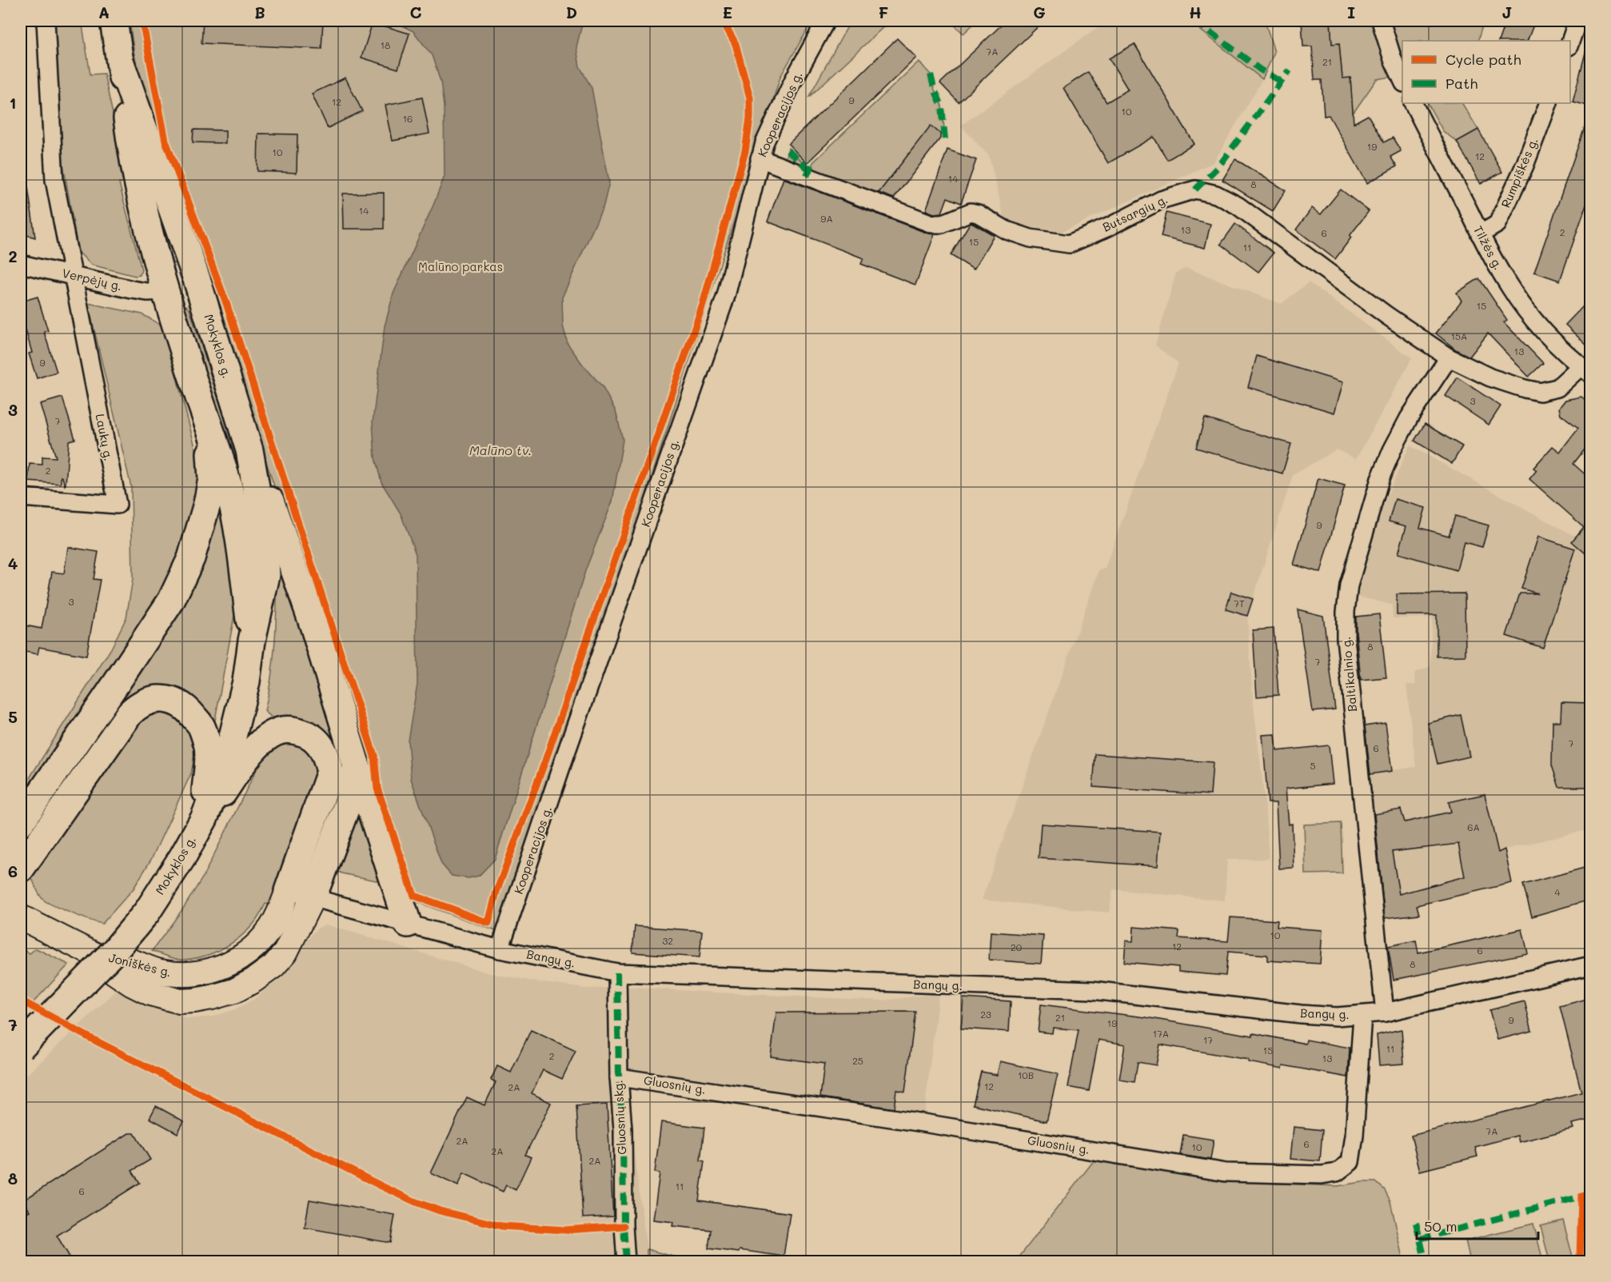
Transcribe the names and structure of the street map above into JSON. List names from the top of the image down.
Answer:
{
  "streets": {
    "main road": ["Mokyklos g.", "Joniškės g."],
    "street": [
      "Kooperacijos g.",
      "Rumpiškės g.",
      "Butsargių g.",
      "Tilžės g.",
      "Verpėjų g.",
      "Laukų g.",
      "Baltikalnio g.",
      "Bangų g.",
      "Gluosnių g.",
      "Gluosnių skg."
    ]
  },
  "crossings": [
    ["Kooperacijos g.", "Butsargių g."],
    ["Kooperacijos g.", "Bangų g."],
    ["Rumpiškės g.", "Tilžės g."],
    ["Butsargių g.", "Tilžės g."],
    ["Butsargių g.", "Baltikalnio g."],
    ["Verpėjų g.", "Mokyklos g."],
    ["Verpėjų g.", "Laukų g."],
    ["Baltikalnio g.", "Bangų g."],
    ["Bangų g.", "Joniškės g."],
    ["Bangų g.", "Gluosnių g."],
    ["Bangų g.", "Gluosnių skg."],
    ["Gluosnių g.", "Gluosnių skg."]
  ],
  "water": ["Malūno tv."],
  "parks": ["Malūno parkas"],
  "house_numbers": [
    "18",
    "7A",
    "21",
    "9",
    "12",
    "10",
    "16",
    "19",
    "10",
    "12",
    "14",
    "8",
    "14",
    "9A",
    "13",
    "2",
    "6",
    "15",
    "11",
    "15",
    "15A",
    "13",
    "9",
    "3",
    "7",
    "2",
    "9",
    "3",
    "7T",
    "8",
    "7",
    "7",
    "6",
    "5",
    "6A",
    "4",
    "10",
    "32",
    "12",
    "20",
    "6",
    "8",
    "23",
    "21",
    "9",
    "19",
    "17A",
    "17",
    "11",
    "15",
    "2",
    "13",
    "25",
    "10B",
    "12",
    "2A",
    "7A",
    "2A",
    "6",
    "10",
    "2A",
    "2A",
    "11",
    "6"
  ],
  "legend": ["Cycle path", "Path"],
  "scale_bar": "50 m",
  "grid": {
    "columns": [
      "A",
      "B",
      "C",
      "D",
      "E",
      "F",
      "G",
      "H",
      "I",
      "J"
    ],
    "rows": [
      "1",
      "2",
      "3",
      "4",
      "5",
      "6",
      "7",
      "8"
    ]
  }
}
